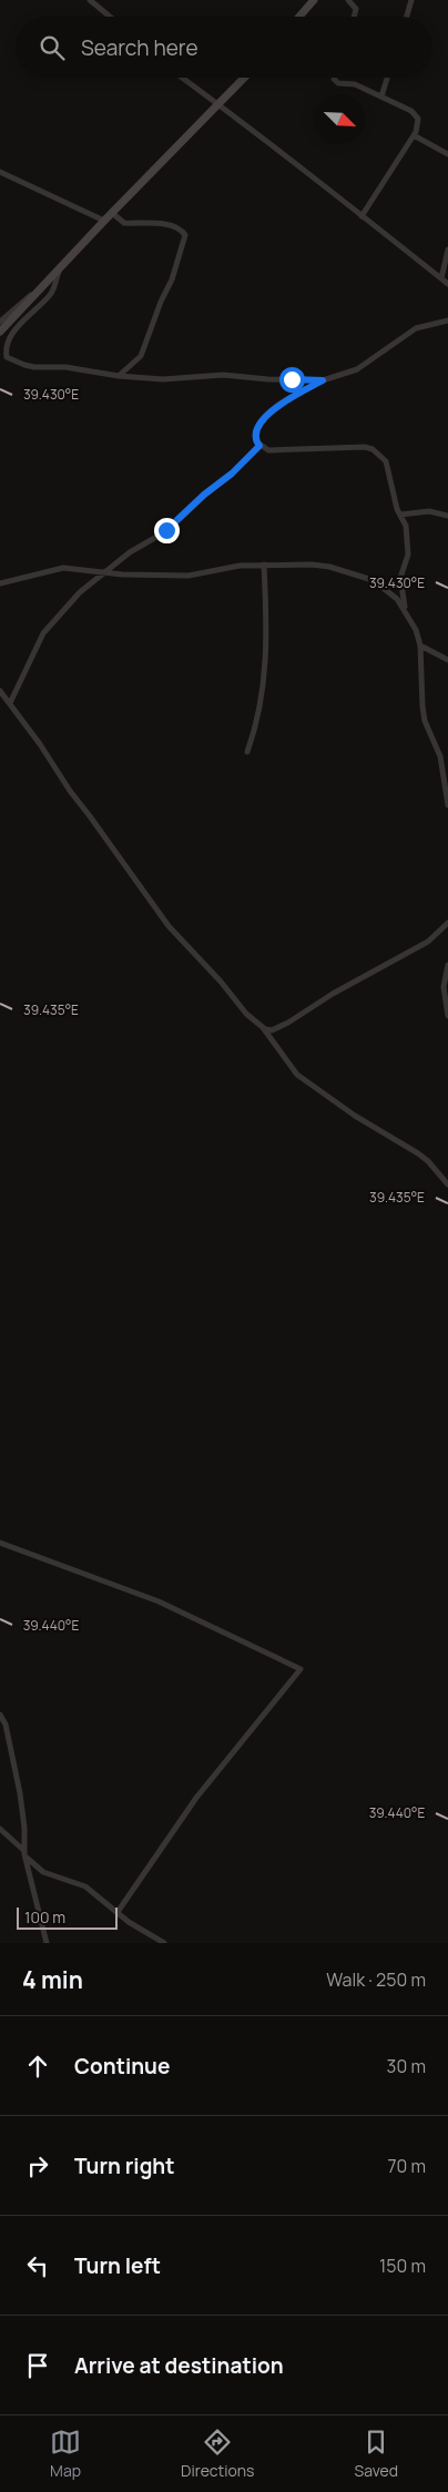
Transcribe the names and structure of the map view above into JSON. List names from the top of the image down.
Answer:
{
  "scale_bar": "100 m",
  "north": "bottom right",
  "page": {
    "search": "Search here",
    "scale": "100 m",
    "heading": ["4 min", "Walk · 250 m"],
    "list": [
      ["Continue", "30 m"],
      ["Turn right", "70 m"],
      ["Turn left", "150 m"],
      "Arrive at destination"
    ],
    "nav": ["Map", "Directions", "Saved"]
  },
  "coordinates": ["39.430°E", "39.435°E", "39.440°E"]
}
